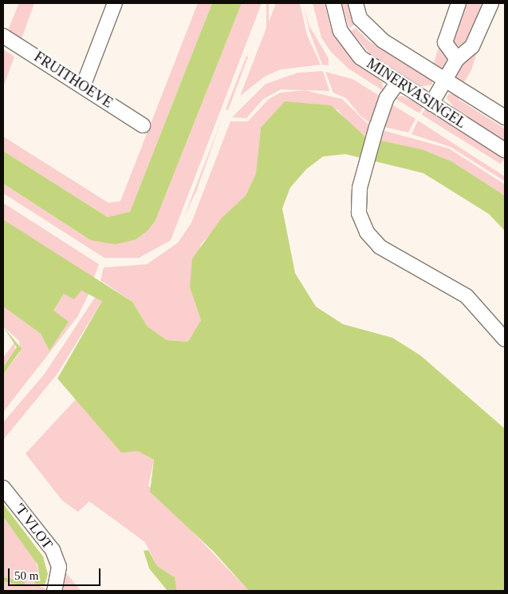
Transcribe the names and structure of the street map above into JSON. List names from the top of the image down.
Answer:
{
  "streets": {
    "street": ["FRUITHOEVE", "MINERVASINGEL", "'T VLOT"]
  },
  "scale_bar": "50 m"
}
